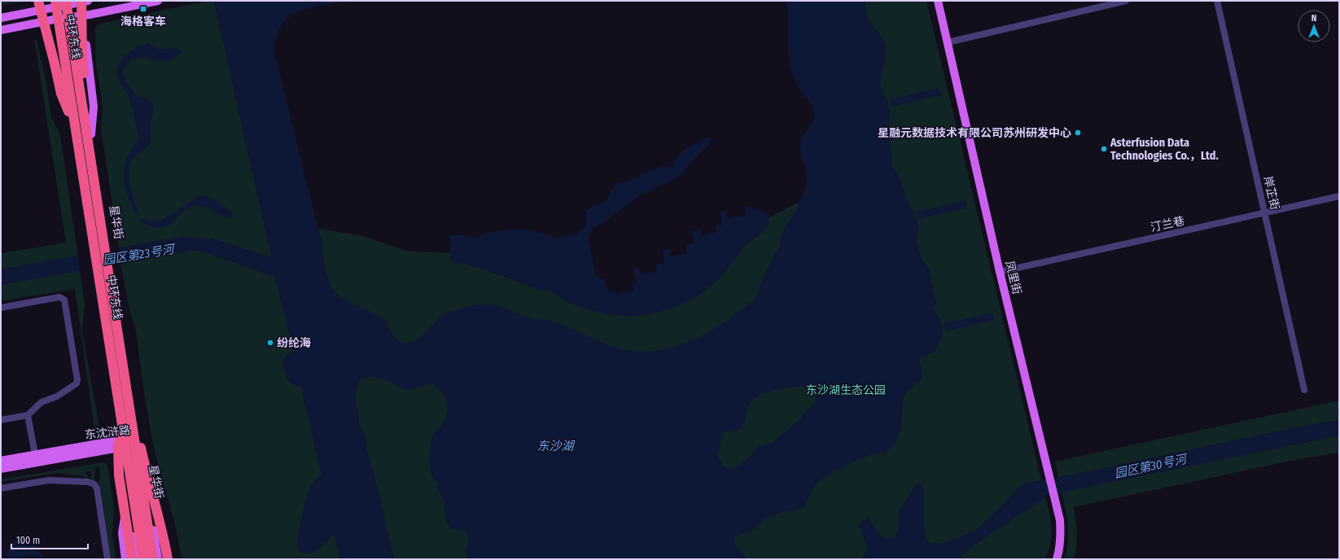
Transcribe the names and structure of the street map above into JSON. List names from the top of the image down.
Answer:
{
  "streets": {
    "highway": ["中环东线"],
    "main road": ["星华街", "凤里街", "东沈浒路"],
    "street": ["岸芷街", "汀兰巷"]
  },
  "crossings": [
    ["中环东线", "星华街"],
    ["中环东线", "东沈浒路"],
    ["岸芷街", "汀兰巷"],
    ["星华街", "东沈浒路"],
    ["汀兰巷", "凤里街"]
  ],
  "water": ["园区第23号河", "东沙湖", "园区第30号河"],
  "parks": ["东沙湖生态公园"],
  "places": {
    "transit": ["海格客车"],
    "other": ["星融元数据技术有限公司苏州研发中心", "Asterfusion Data Technologies Co.，Ltd.", "纷纶海"]
  },
  "scale_bar": "100 m",
  "north": "top"
}
